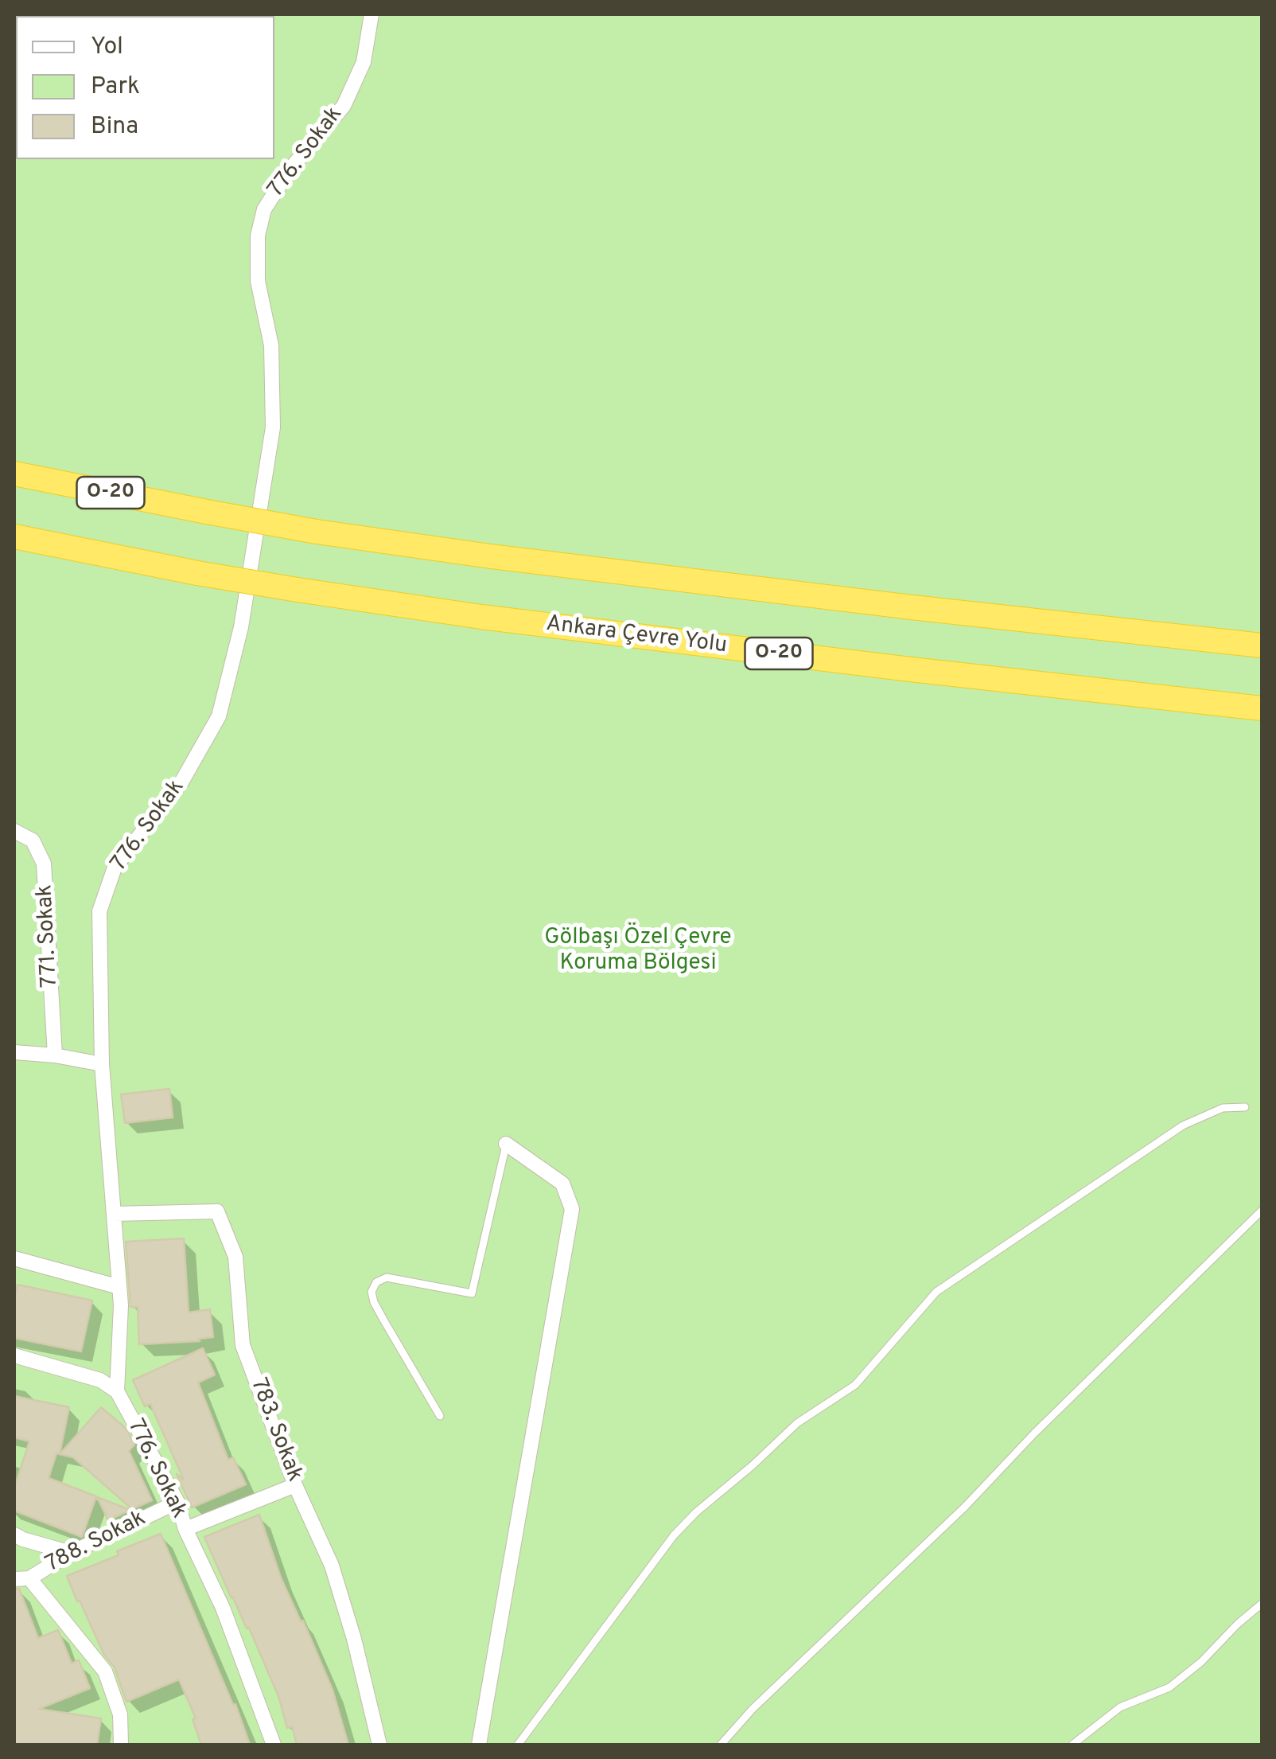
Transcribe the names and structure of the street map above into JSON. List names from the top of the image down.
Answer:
{
  "streets": {
    "highway": ["O-20", "Ankara Çevre Yolu"],
    "street": [
      "776. Sokak",
      "771. Sokak",
      "783. Sokak",
      "788. Sokak"
    ]
  },
  "crossings": [
    ["776. Sokak", "783. Sokak"],
    ["776. Sokak", "788. Sokak"]
  ],
  "parks": ["Gölbaşı Özel Çevre Koruma Bölgesi"],
  "legend": ["Yol", "Park", "Bina"]
}
